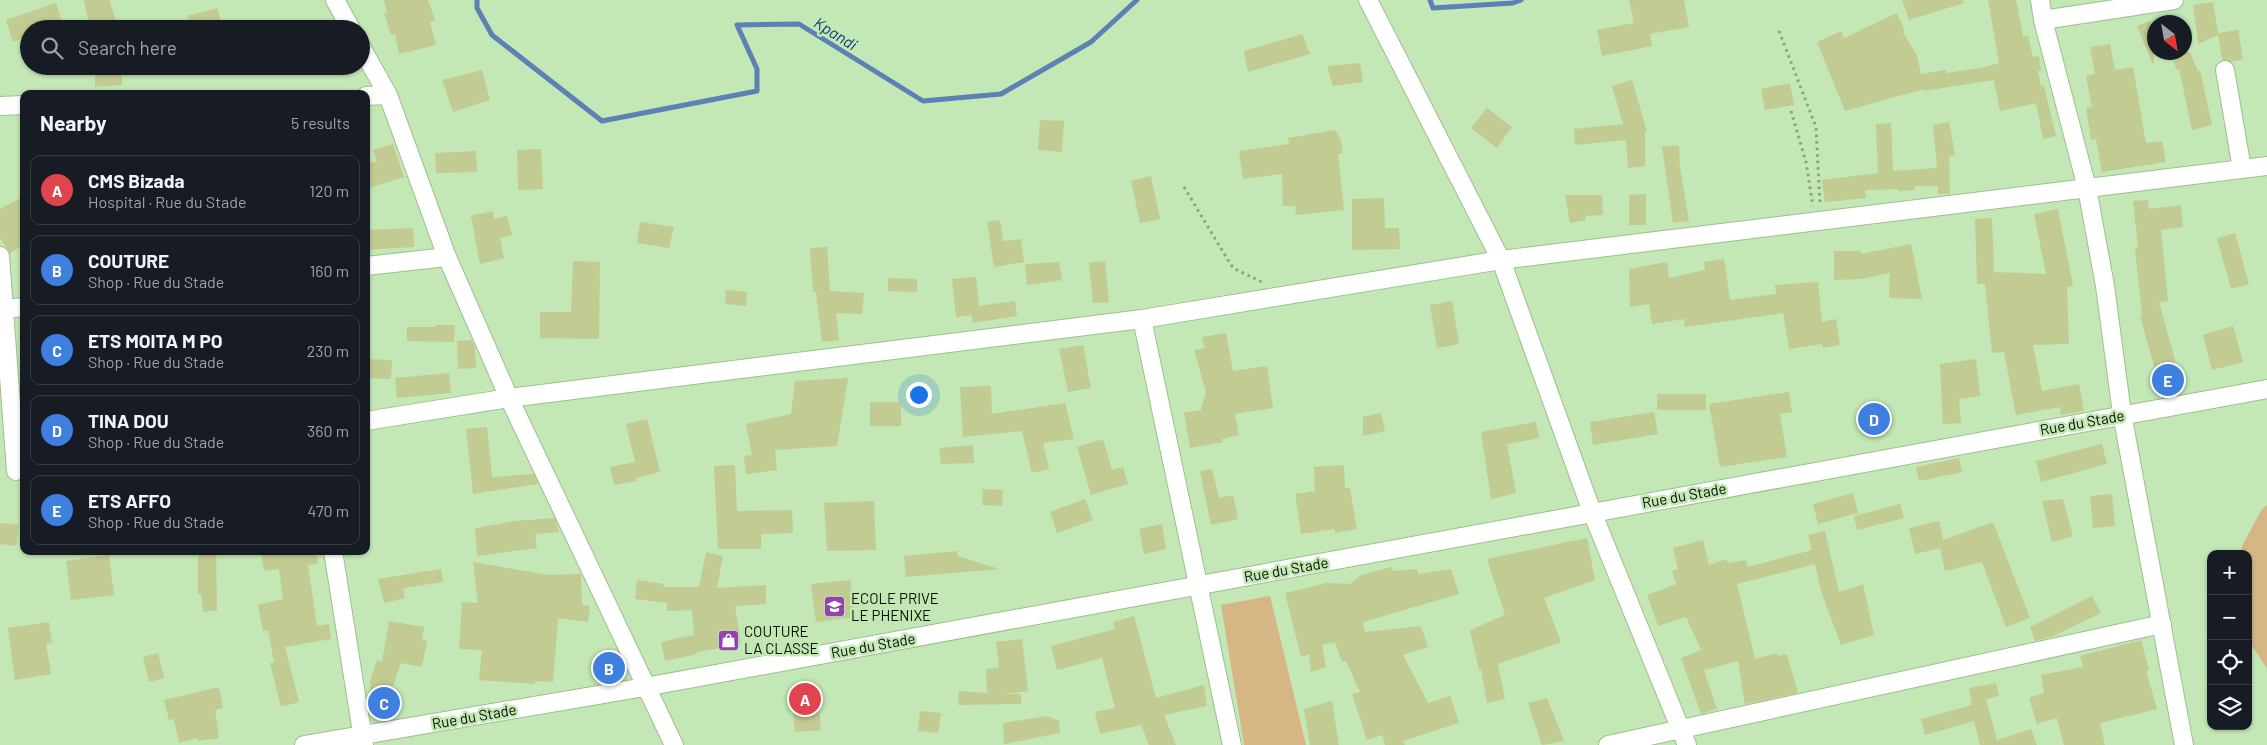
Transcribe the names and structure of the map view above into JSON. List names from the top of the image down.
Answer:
{
  "streets": {
    "street": ["Rue du Stade"]
  },
  "water": ["Kpandi"],
  "places": {
    "school or university": ["ECOLE PRIVE LE PHENIXE"],
    "shop": ["COUTURE LA CLASSE"]
  },
  "north": "bottom right",
  "page": {
    "search": "Search here",
    "heading": ["Nearby", "5 results"],
    "list": [
      {
        "mark": "A",
        "name": "CMS Bizada",
        "note": "Hospital · Rue du Stade",
        "value": "120 m"
      },
      {
        "mark": "B",
        "name": "COUTURE",
        "note": "Shop · Rue du Stade",
        "value": "160 m"
      },
      {
        "mark": "C",
        "name": "ETS MOITA M PO",
        "note": "Shop · Rue du Stade",
        "value": "230 m"
      },
      {
        "mark": "D",
        "name": "TINA DOU",
        "note": "Shop · Rue du Stade",
        "value": "360 m"
      },
      {
        "mark": "E",
        "name": "ETS AFFO",
        "note": "Shop · Rue du Stade",
        "value": "470 m"
      }
    ],
    "pins": [
      "E",
      "D",
      "B",
      "A",
      "C"
    ],
    "map_buttons": ["+", "−"]
  }
}
